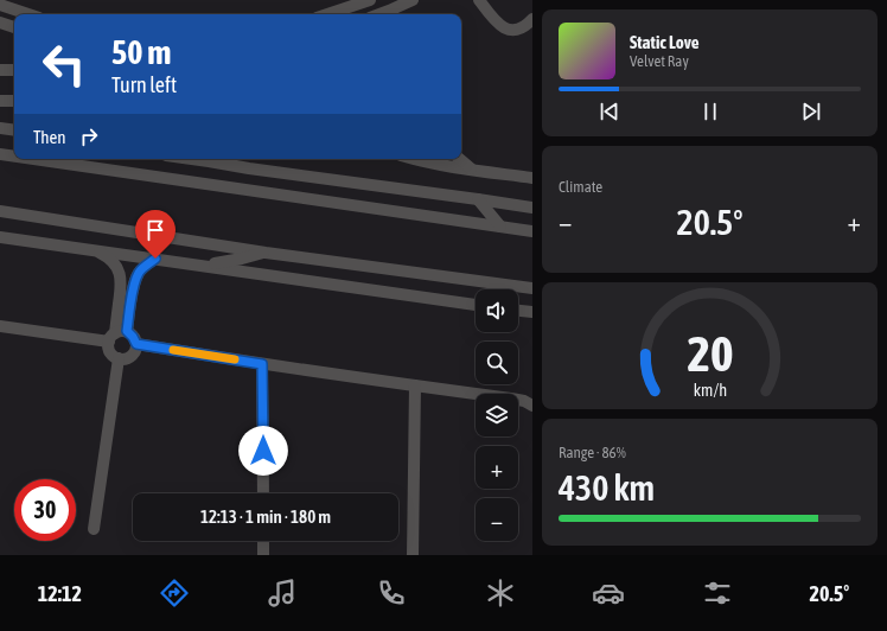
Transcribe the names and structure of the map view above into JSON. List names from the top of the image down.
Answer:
{
  "page": {
    "turn": ["50 m", "Turn left"],
    "song": ["Static Love", "Velvet Ray"],
    "then": "Then",
    "tile": [
      "Climate",
      ["Range · 86%", "430 km"]
    ],
    "heat": ["−", "20.5°", "+"],
    "map_buttons": ["+", "−"],
    "limit": "30",
    "trip": "12:13 · 1 min · 180 m",
    "tabs": ["12:12", "20.5°"],
    "gauge": ["20", "km/h"]
  }
}
